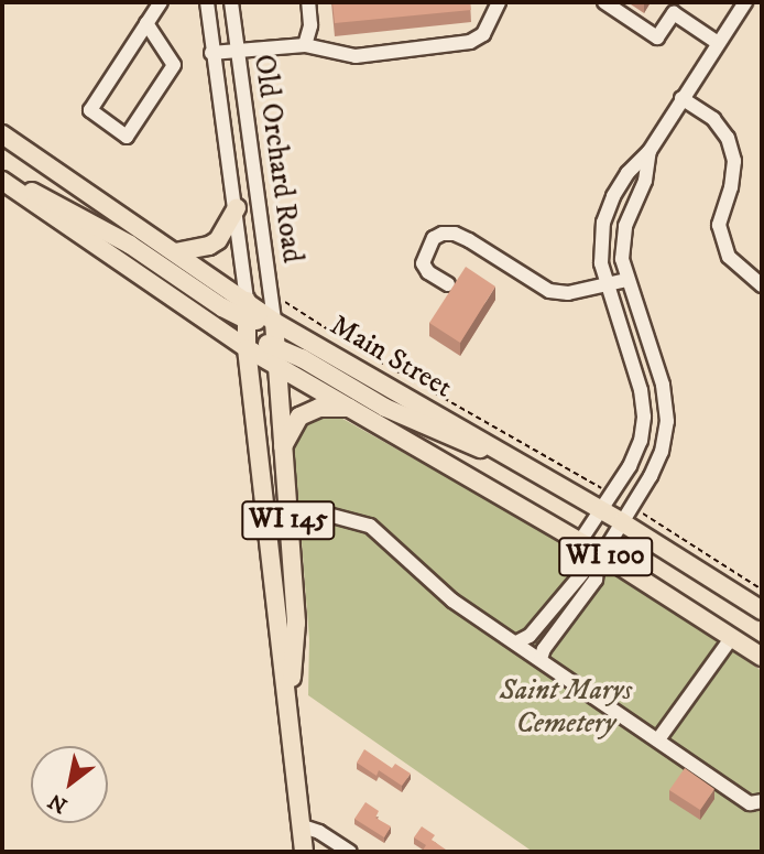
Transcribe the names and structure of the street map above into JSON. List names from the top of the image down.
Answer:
{
  "streets": {
    "main road": ["Main Street", "WI 145", "WI 100"],
    "street": ["Old Orchard Road"]
  },
  "crossings": [
    ["Old Orchard Road", "Main Street"],
    ["Old Orchard Road", "WI 145"],
    ["Main Street", "WI 145"],
    ["WI 145", "WI 100"]
  ],
  "parks": ["Saint Marys Cemetery"],
  "north": "bottom left"
}
